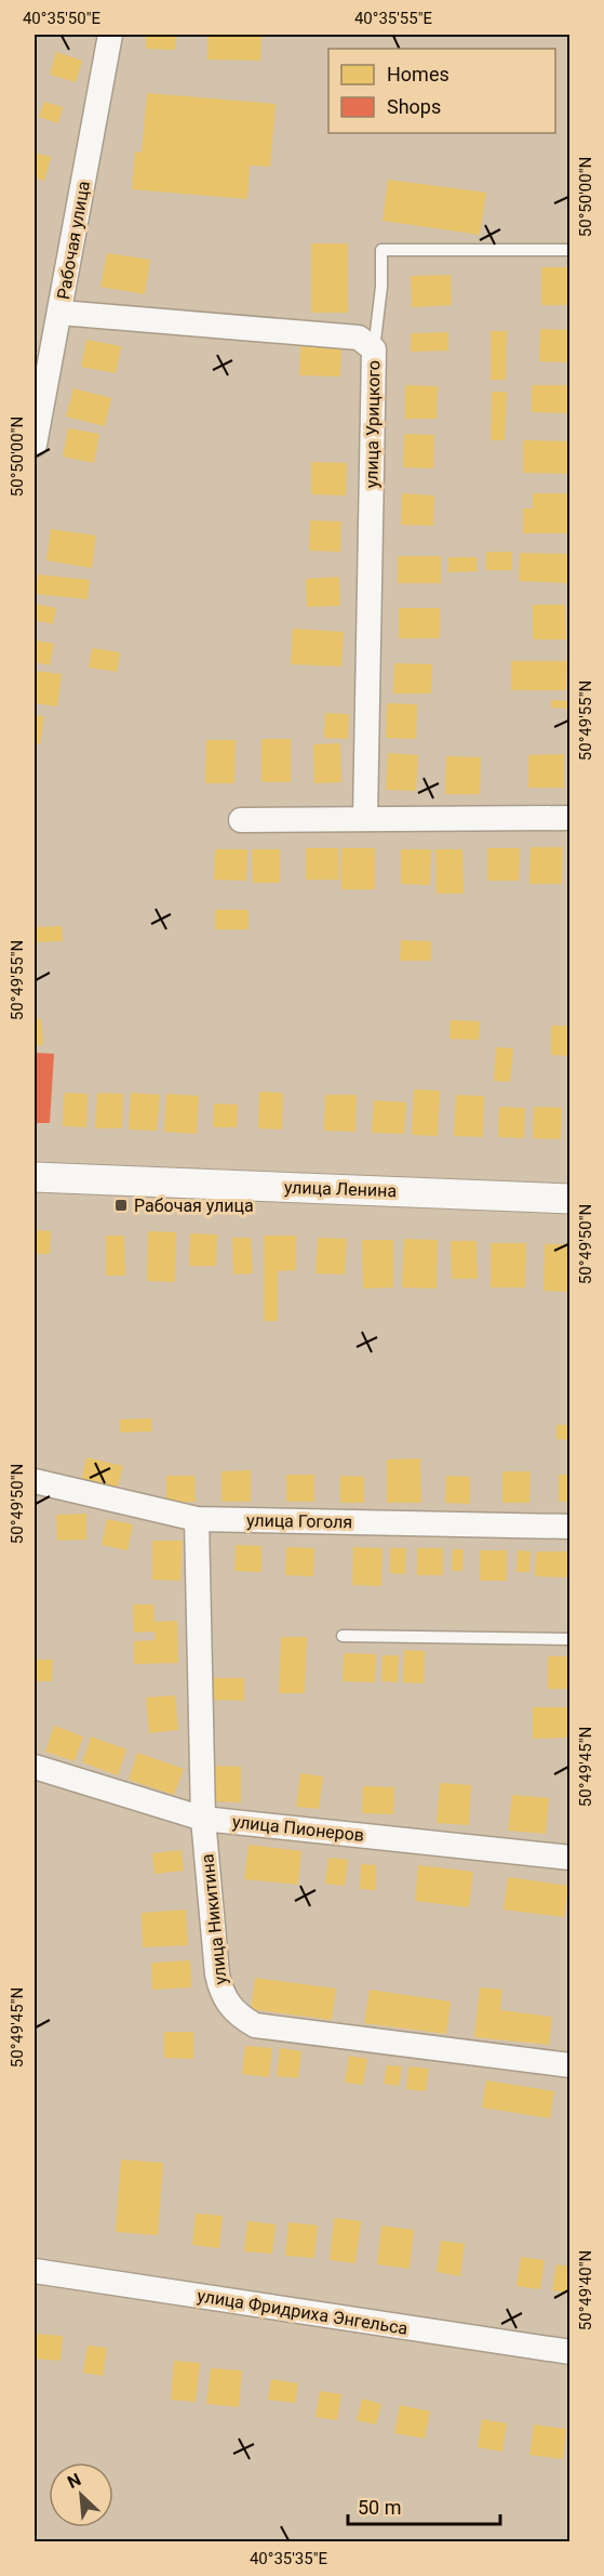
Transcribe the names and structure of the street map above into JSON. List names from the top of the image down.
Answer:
{
  "streets": {
    "street": [
      "Рабочая улица",
      "улица Урицкого",
      "улица Ленина",
      "улица Гоголя",
      "улица Пионеров",
      "улица Никитина",
      "улица Фридриха Энгельса"
    ]
  },
  "crossings": [
    ["Рабочая улица", "улица Урицкого"],
    ["улица Гоголя", "улица Никитина"],
    ["улица Пионеров", "улица Никитина"]
  ],
  "places": {
    "transit": ["Рабочая улица"]
  },
  "legend": ["Homes", "Shops"],
  "scale_bar": "50 m",
  "north": "top left",
  "coordinates": [
    "40°35'50\"E",
    "40°35'55\"E",
    "50°50'00\"N",
    "50°49'55\"N",
    "50°49'50\"N",
    "50°49'45\"N",
    "50°49'40\"N",
    "40°35'35\"E"
  ]
}
